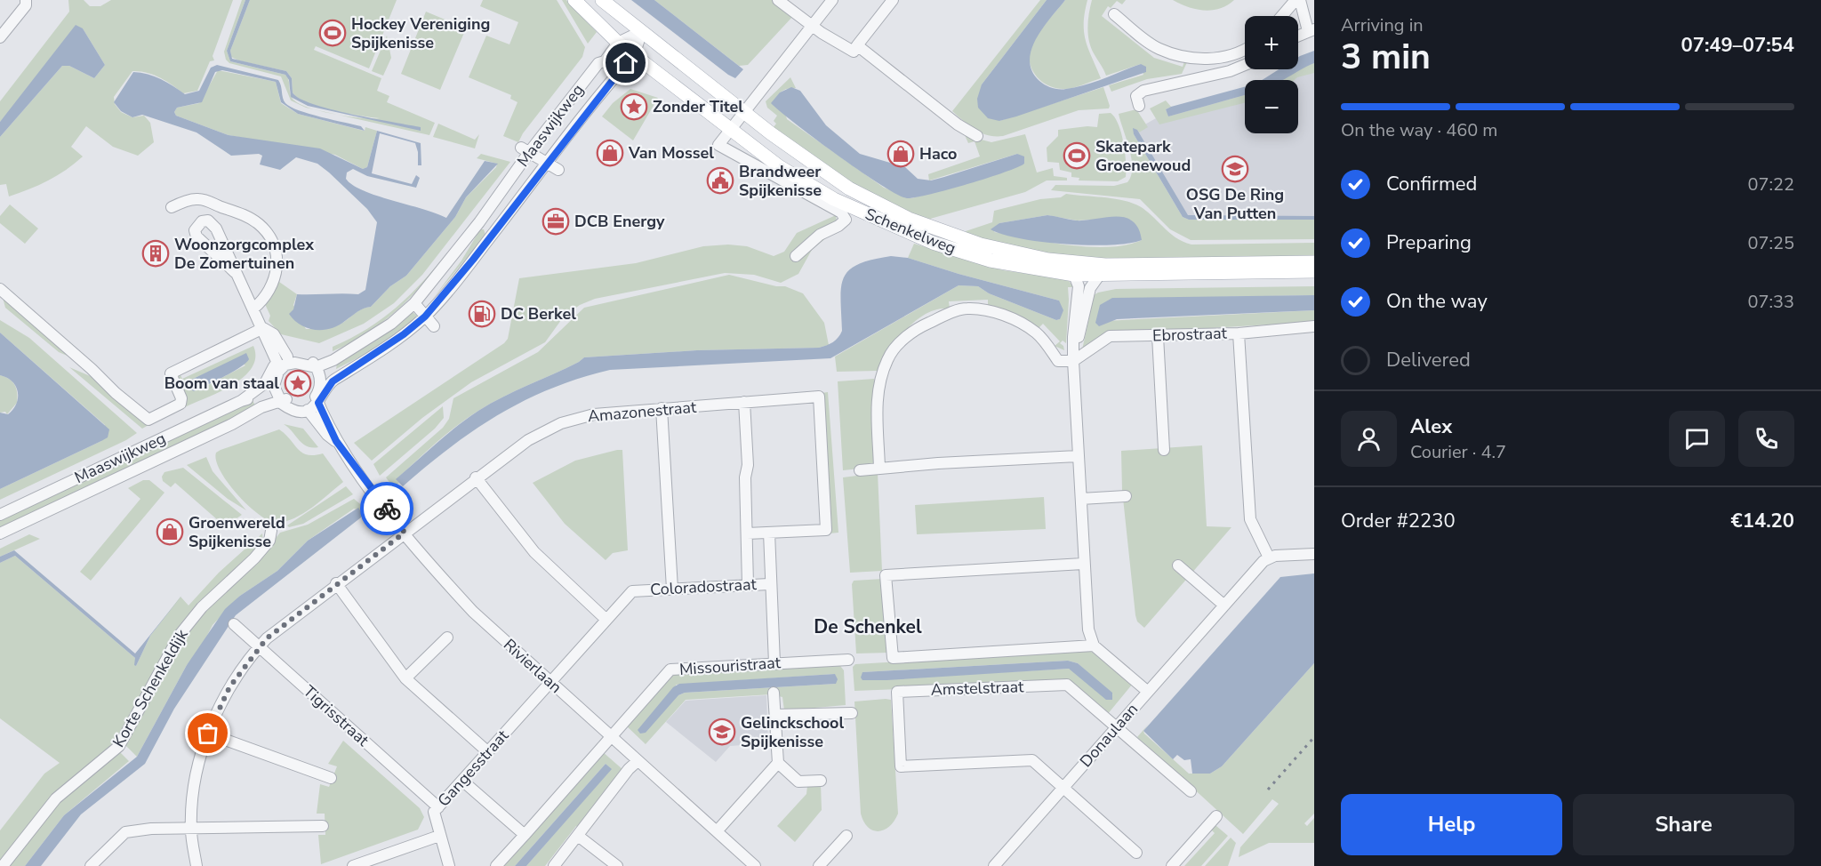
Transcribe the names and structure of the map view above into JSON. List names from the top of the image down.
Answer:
{
  "streets": {
    "main road": ["Schenkelweg"],
    "street": [
      "Maaswijkweg",
      "Ebrostraat",
      "Amazonestraat",
      "Coloradostraat",
      "Rivierlaan",
      "Missouristraat",
      "Korte Schenkeldijk",
      "Amstelstraat",
      "Tigrisstraat",
      "Donaulaan",
      "Gangesstraat"
    ]
  },
  "crossings": [
    ["Maaswijkweg", "Schenkelweg"],
    ["Maaswijkweg", "Rivierlaan"],
    ["Amazonestraat", "Rivierlaan"],
    ["Amazonestraat", "Tigrisstraat"],
    ["Coloradostraat", "Rivierlaan"],
    ["Coloradostraat", "Gangesstraat"],
    ["Rivierlaan", "Missouristraat"],
    ["Rivierlaan", "Gangesstraat"],
    ["Amstelstraat", "Donaulaan"],
    ["Tigrisstraat", "Gangesstraat"]
  ],
  "districts": ["De Schenkel"],
  "places": {
    "sports": ["Hockey Vereniging Spijkenisse", "Skatepark Groenewoud"],
    "place": ["Zonder Titel", "Boom van staal"],
    "shop": ["Van Mossel", "Haco", "Groenwereld Spijkenisse"],
    "school or university": ["OSG De Ring Van Putten", "Gelinckschool Spijkenisse"],
    "public building": ["Brandweer Spijkenisse"],
    "office": ["DCB Energy"],
    "building": ["Woonzorgcomplex De Zomertuinen"],
    "fuel station": ["DC Berkel"]
  },
  "page": {
    "heading": ["3 min", "Arriving in", "07:49–07:54"],
    "panel": [
      "Alex",
      "Courier · 4.7",
      "Order #2230",
      "€14.20"
    ],
    "map_buttons": ["+", "−"],
    "bar": "On the way · 460 m",
    "list": [
      ["Confirmed", "07:22"],
      ["Preparing", "07:25"],
      ["On the way", "07:33"],
      "Delivered"
    ],
    "buttons": ["Help", "Share"]
  }
}
